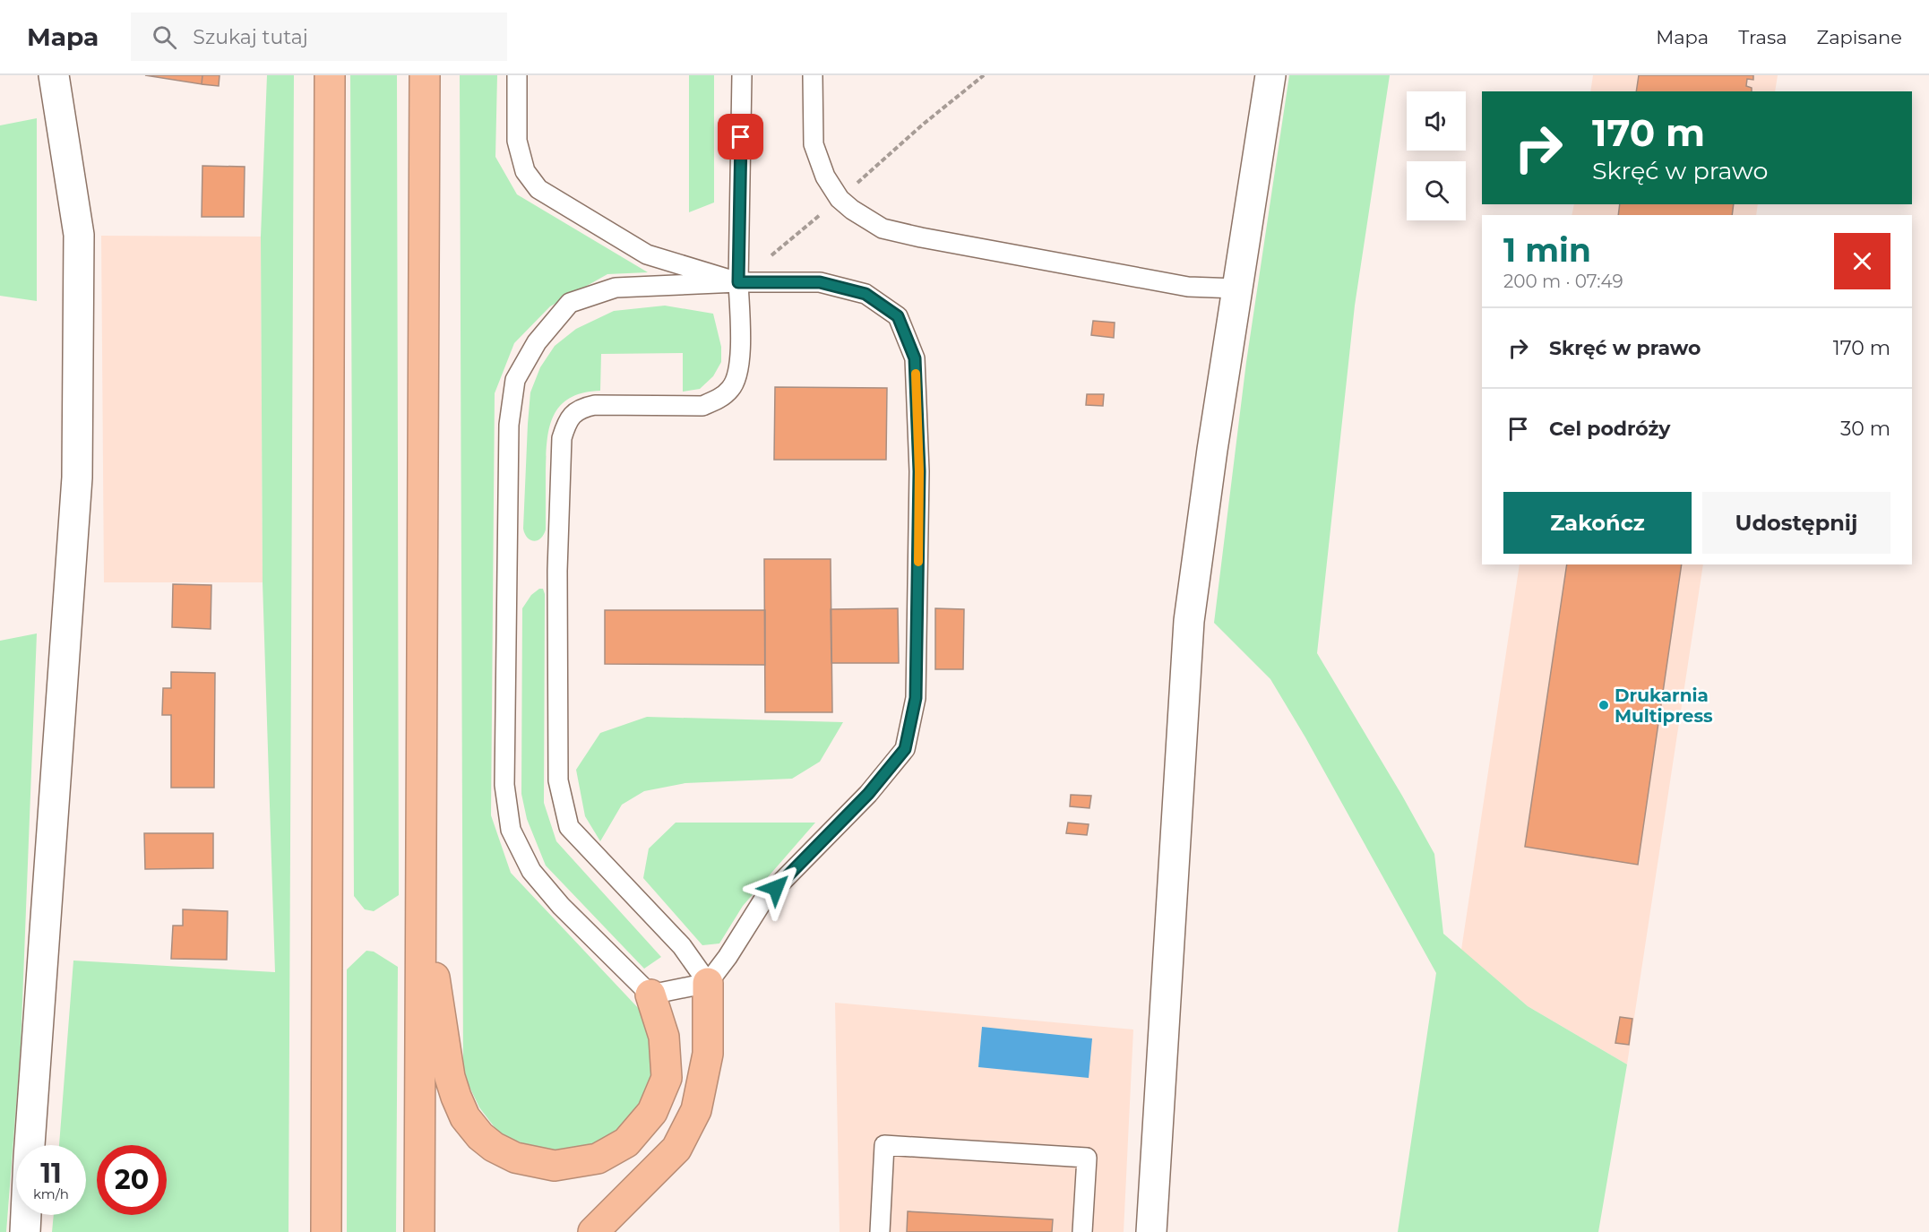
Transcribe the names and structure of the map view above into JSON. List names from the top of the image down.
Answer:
{
  "places": ["Drukarnia Multipress"],
  "page": {
    "header": "Mapa",
    "search": "Szukaj tutaj",
    "nav": ["Mapa", "Trasa", "Zapisane"],
    "turn": ["170 m", "Skręć w prawo"],
    "heading": ["1 min", "200 m · 07:49"],
    "list": [
      {
        "name": "Skręć w prawo",
        "value": "170 m"
      },
      {
        "name": "Cel podróży",
        "value": "30 m"
      }
    ],
    "buttons": ["Zakończ", "Udostępnij"],
    "speed": "11 km/h",
    "limit": "20"
  }
}
